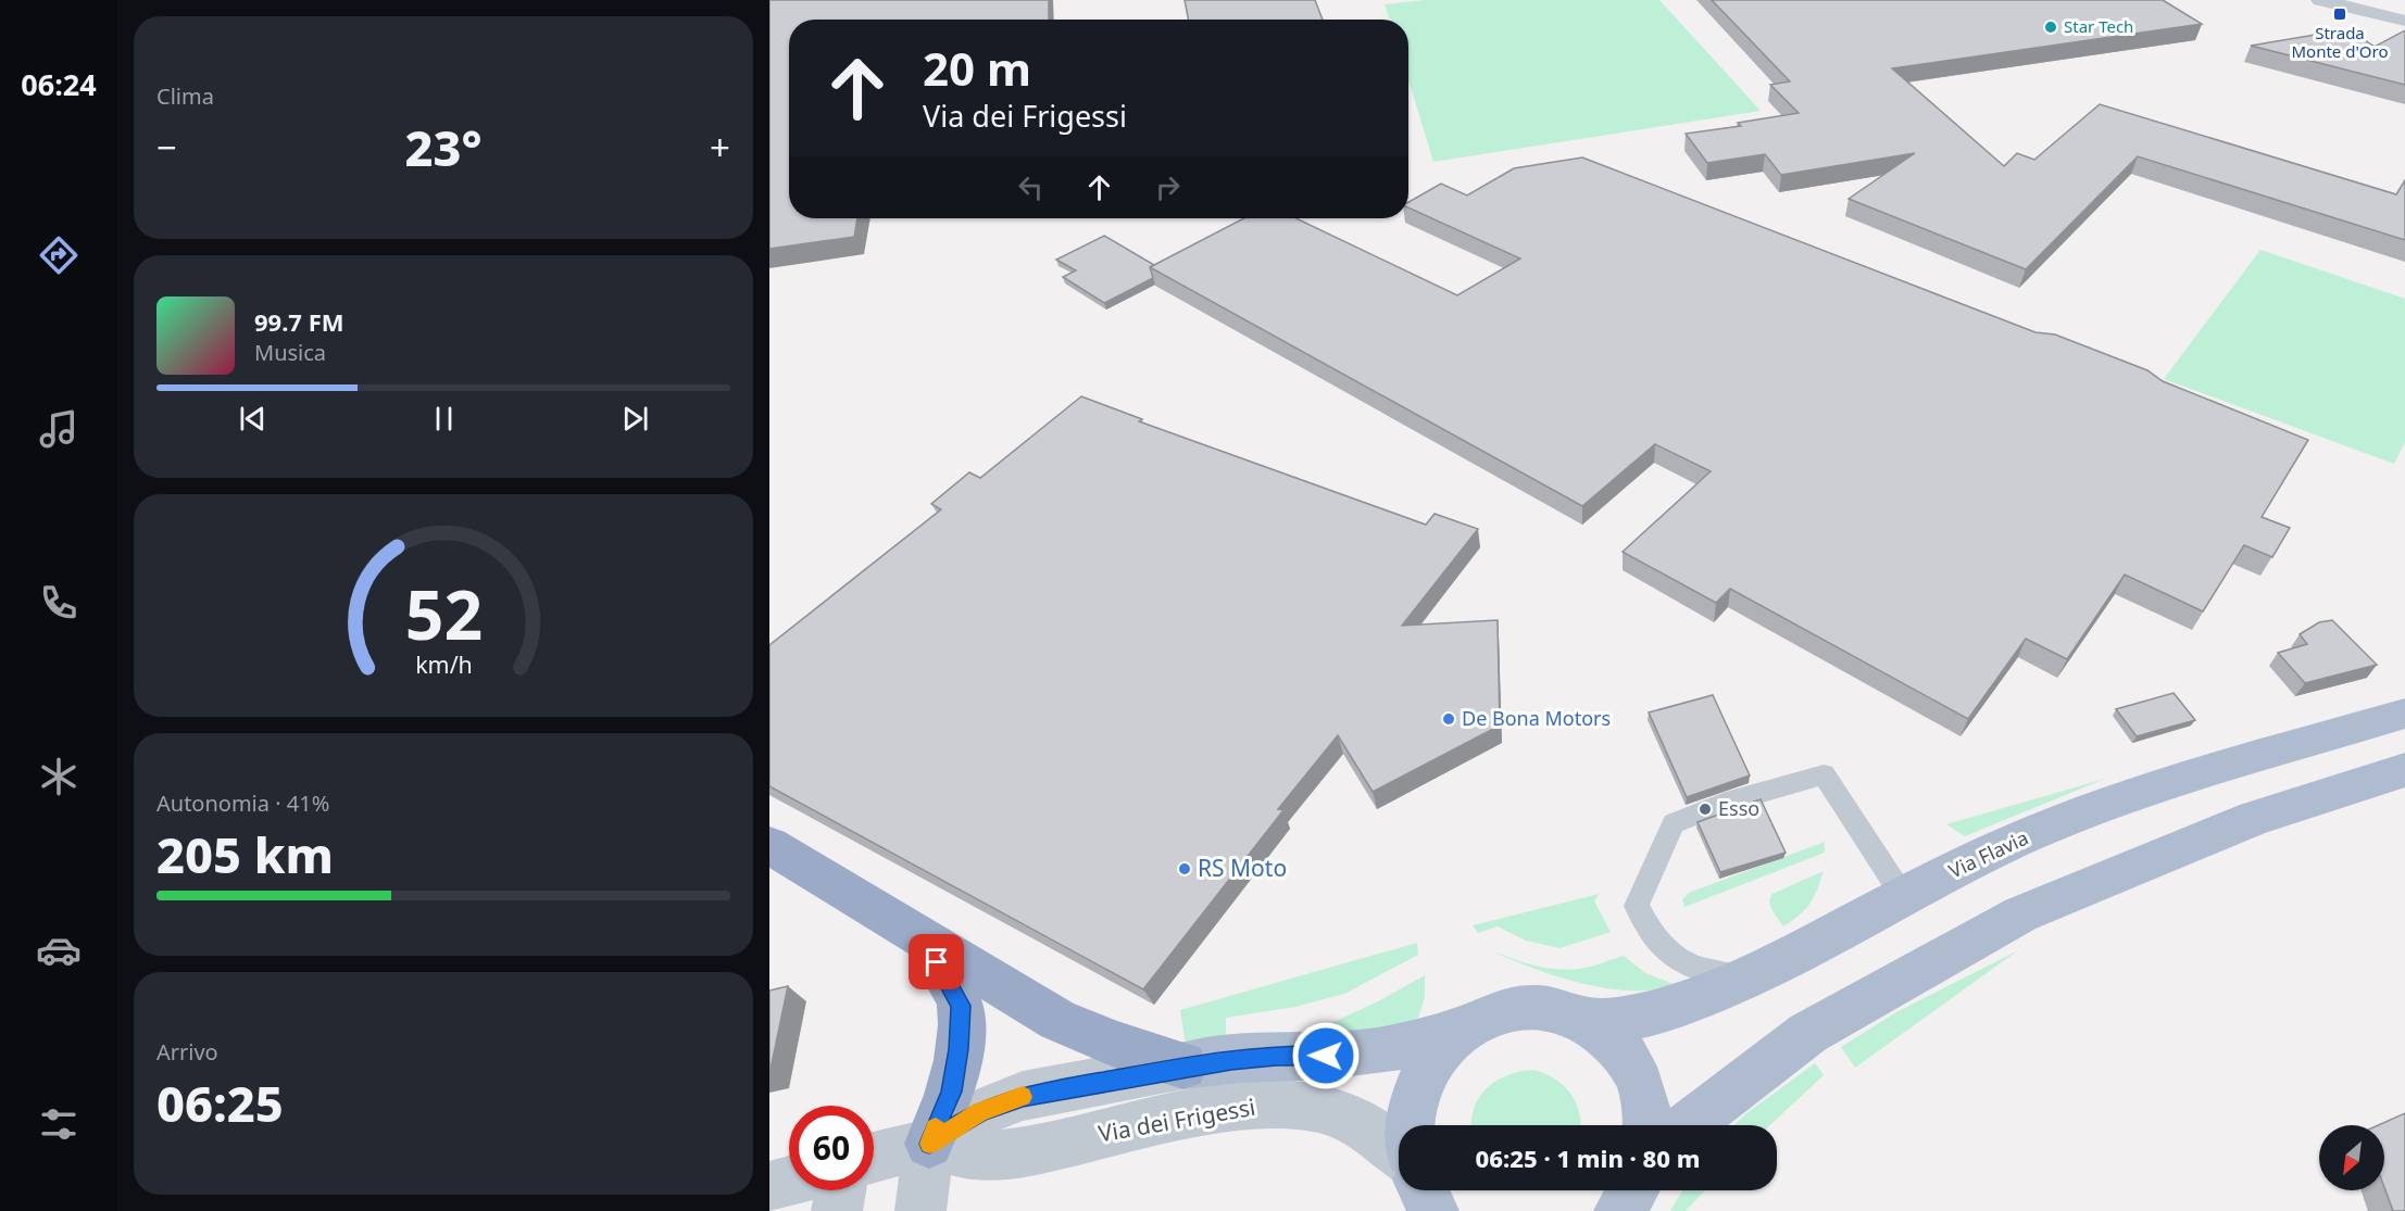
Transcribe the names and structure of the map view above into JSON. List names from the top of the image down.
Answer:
{
  "streets": {
    "main road": ["Via Flavia"],
    "street": ["Via dei Frigessi"]
  },
  "places": {
    "transit": ["Strada Monte d'Oro"],
    "other": [
      "Star Tech",
      "De Bona Motors",
      "Esso",
      "RS Moto"
    ]
  },
  "north": "bottom left",
  "page": {
    "tabs": "06:24",
    "tile": [
      "Clima",
      ["Autonomia · 41%", "205 km"],
      ["Arrivo", "06:25"]
    ],
    "turn": ["20 m", "Via dei Frigessi"],
    "heat": ["−", "23°", "+"],
    "song": ["99.7 FM", "Musica"],
    "limit": "60",
    "trip": "06:25 · 1 min · 80 m",
    "gauge": ["52", "km/h"]
  }
}
